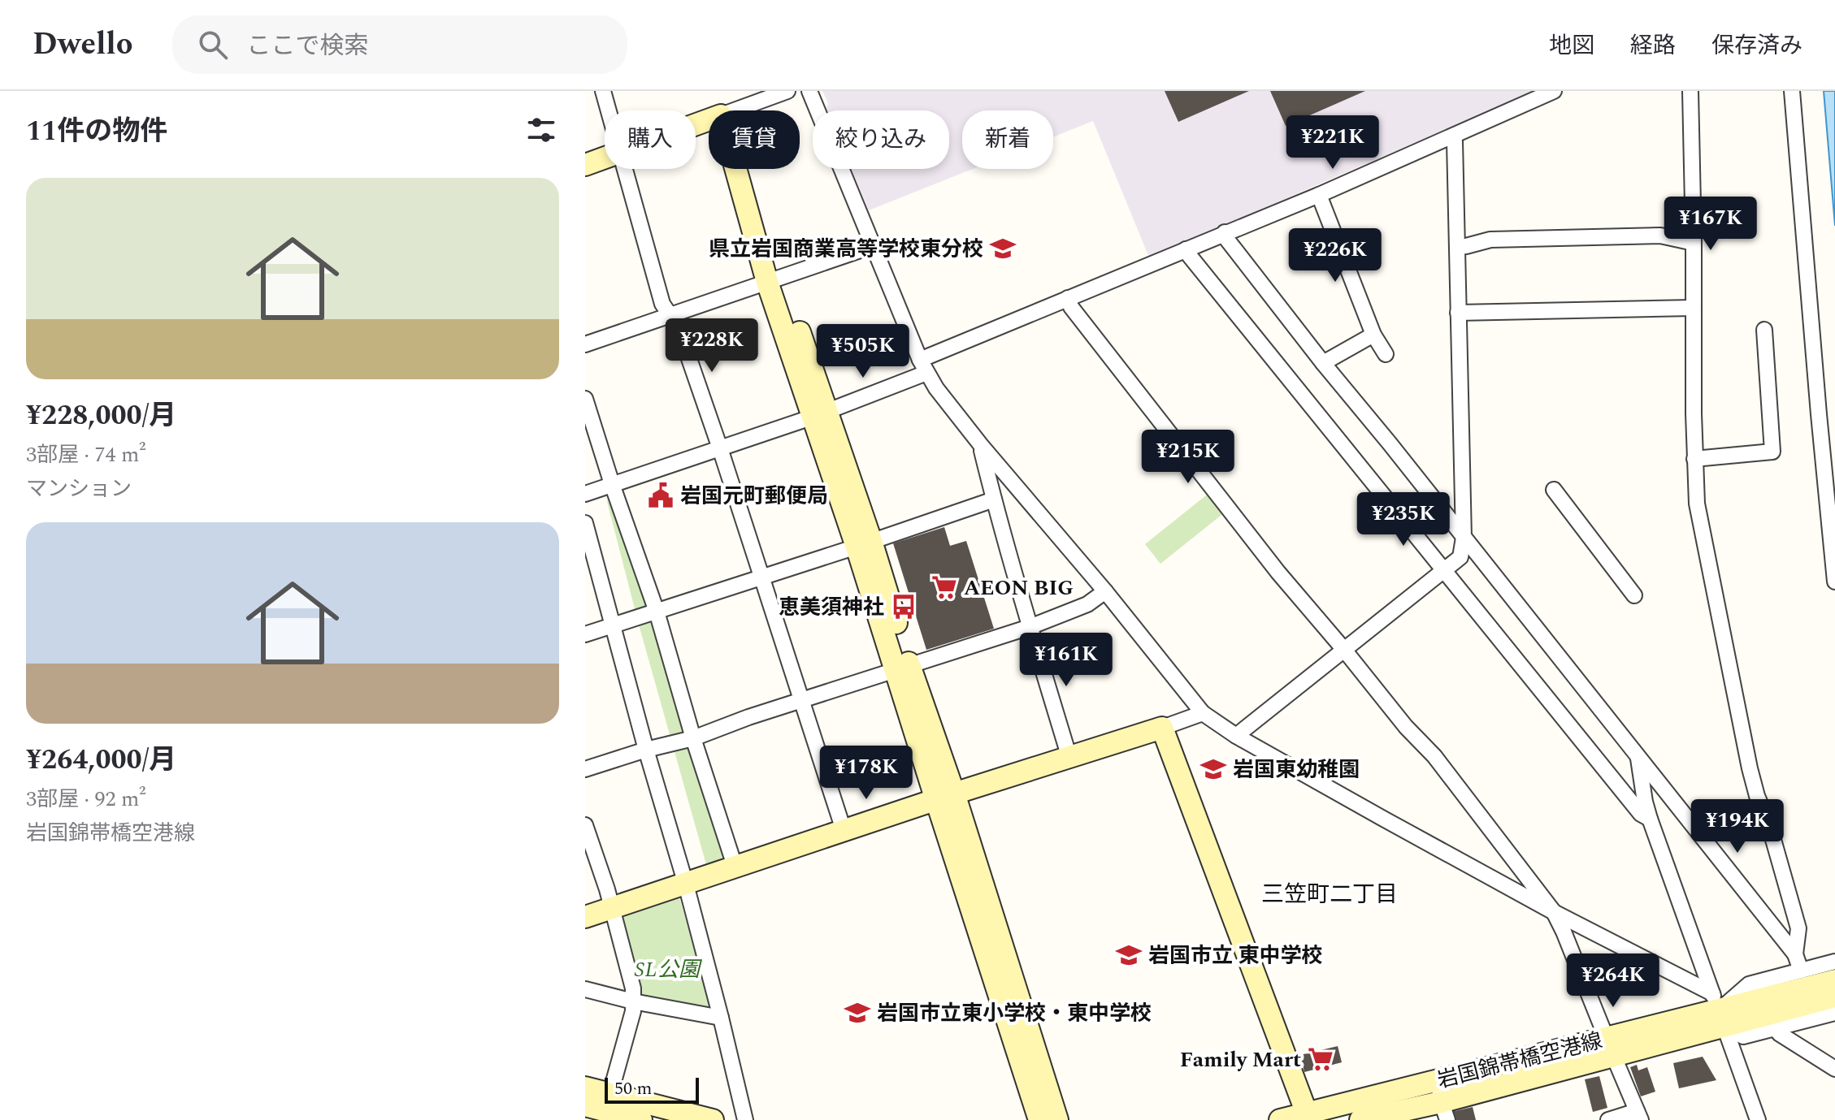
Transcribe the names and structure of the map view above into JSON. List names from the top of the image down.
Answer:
{
  "streets": {
    "street": ["岩国錦帯橋空港線"]
  },
  "districts": ["三笠町二丁目"],
  "parks": ["SL公園"],
  "places": {
    "school or university": [
      "県立岩国商業高等学校東分校",
      "岩国東幼稚園",
      "岩国市立 東中学校",
      "岩国市立東小学校・東中学校"
    ],
    "public building": ["岩国元町郵便局"],
    "supermarket": ["AEON BIG", "Family Mart"],
    "bus stop": ["恵美須神社"]
  },
  "scale_bar": "50 m",
  "page": {
    "header": "Dwello",
    "search": "ここで検索",
    "nav": ["地図", "経路", "保存済み"],
    "heading": "11件の物件",
    "chip": [
      "購入",
      "賃貸",
      "絞り込み",
      "新着"
    ],
    "price": [
      "¥221K",
      "¥167K",
      "¥226K",
      "¥228K",
      "¥505K",
      "¥215K",
      "¥235K",
      "¥161K",
      "¥178K",
      "¥194K",
      "¥264K"
    ],
    "list": [
      {
        "name": "¥228,000/月",
        "note": "3部屋 · 74 m² · マンション"
      },
      {
        "name": "¥264,000/月",
        "note": "3部屋 · 92 m² · 岩国錦帯橋空港線"
      }
    ],
    "scale": "50 m"
  }
}
